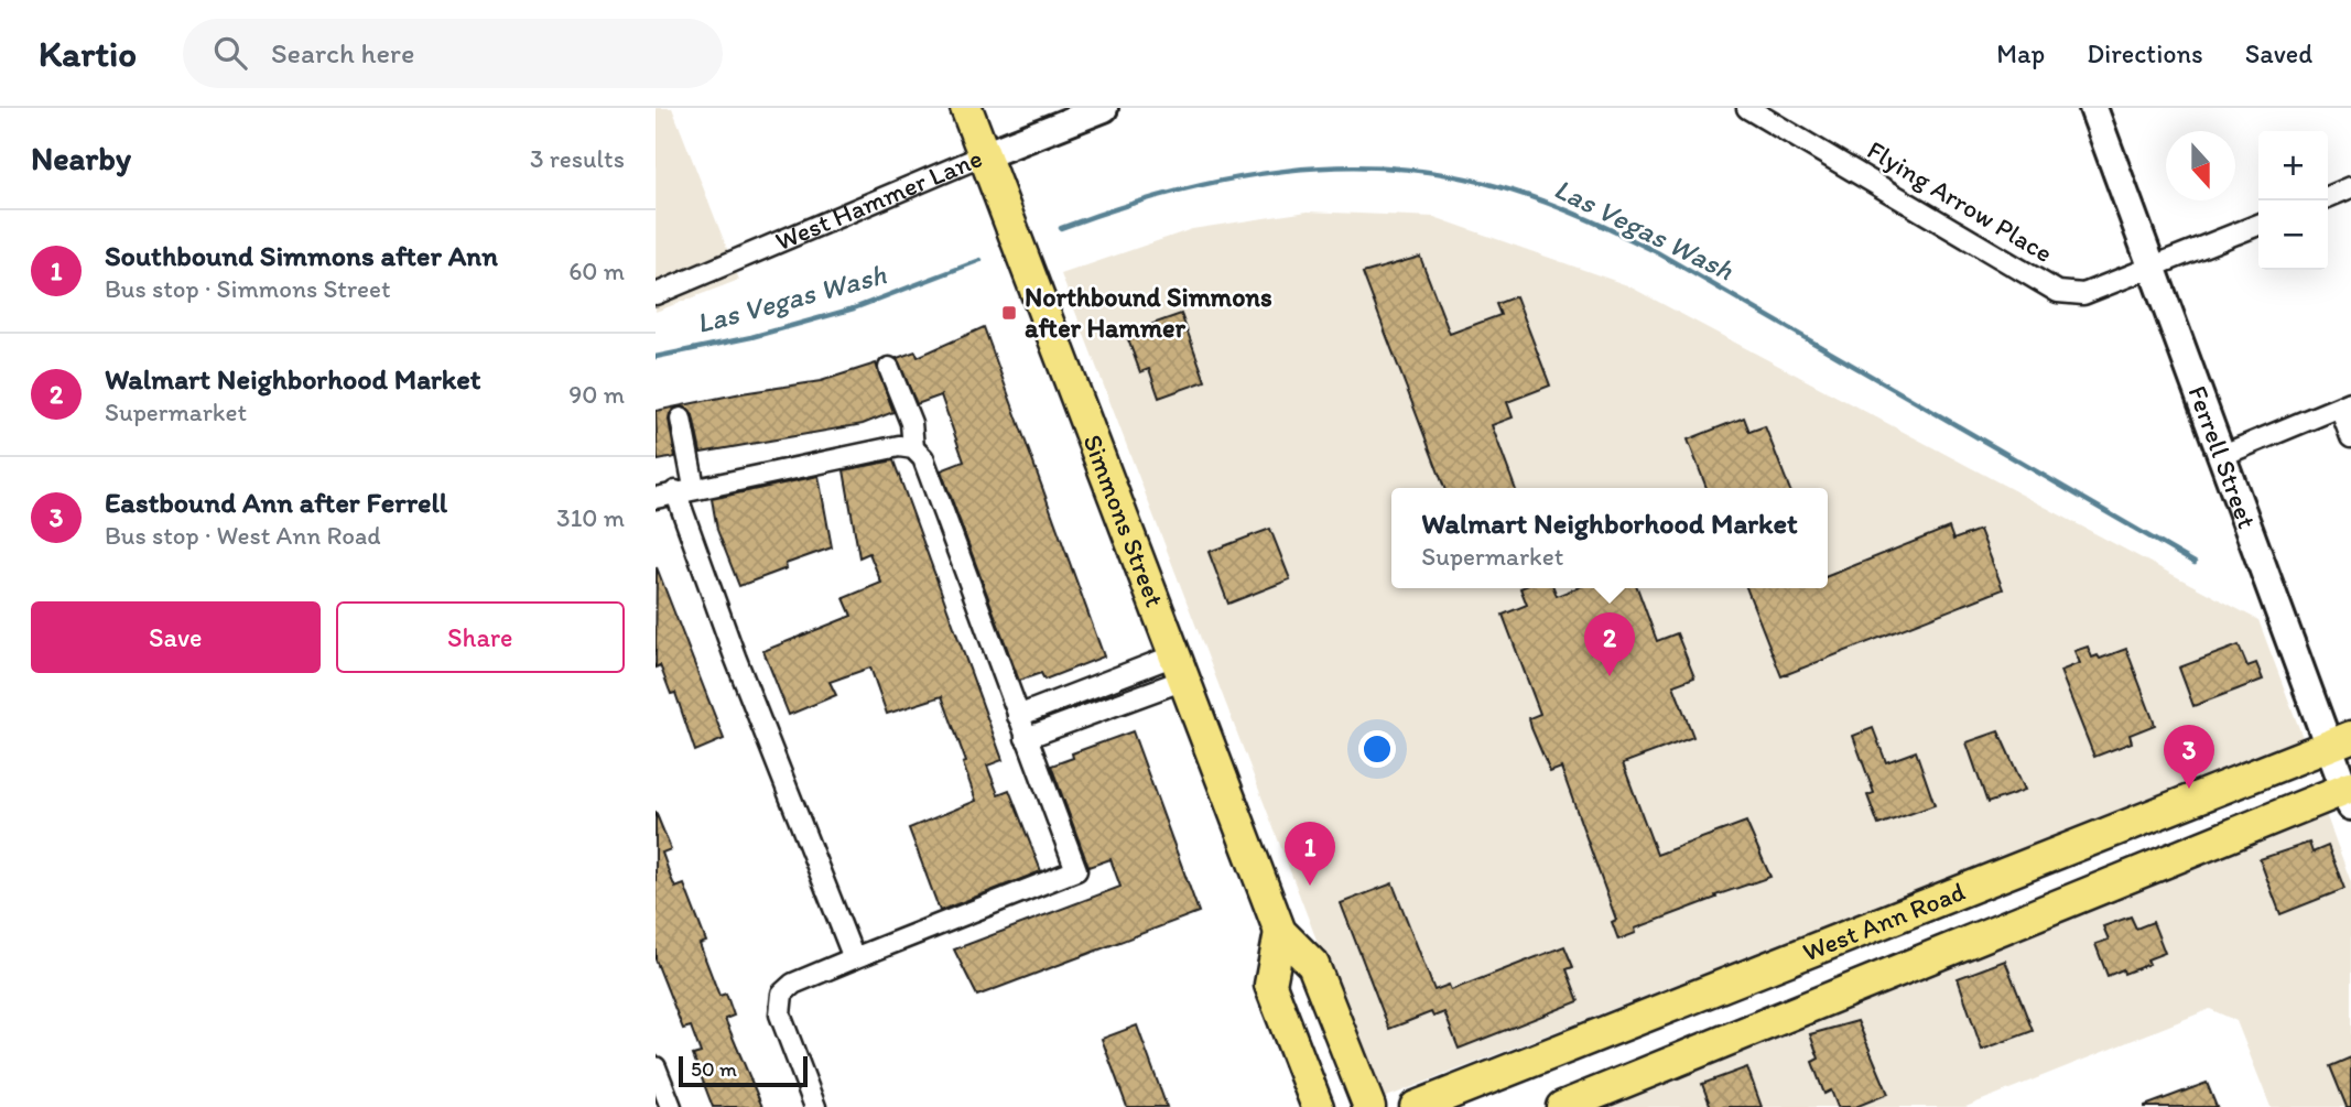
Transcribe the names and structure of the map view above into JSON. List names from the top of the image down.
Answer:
{
  "streets": {
    "main road": ["Simmons Street", "West Ann Road"],
    "street": ["West Hammer Lane", "Flying Arrow Place", "Ferrell Street"]
  },
  "crossings": [
    ["West Hammer Lane", "Simmons Street"],
    ["Flying Arrow Place", "Ferrell Street"],
    ["Ferrell Street", "West Ann Road"]
  ],
  "water": ["Las Vegas Wash"],
  "places": {
    "transit": ["Northbound Simmons after Hammer"]
  },
  "scale_bar": "50 m",
  "north": "bottom",
  "page": {
    "header": "Kartio",
    "search": "Search here",
    "nav": ["Map", "Directions", "Saved"],
    "heading": ["Nearby", "3 results"],
    "map_buttons": ["+", "−"],
    "list": [
      {
        "mark": "1",
        "name": "Southbound Simmons after Ann",
        "note": "Bus stop · Simmons Street",
        "value": "60 m"
      },
      {
        "mark": "2",
        "name": "Walmart Neighborhood Market",
        "note": "Supermarket",
        "value": "90 m"
      },
      {
        "mark": "3",
        "name": "Eastbound Ann after Ferrell",
        "note": "Bus stop · West Ann Road",
        "value": "310 m"
      }
    ],
    "popup": ["Walmart Neighborhood Market", "Supermarket"],
    "buttons": ["Save", "Share"],
    "pins": ["2", "3", "1"],
    "scale": "50 m"
  }
}
